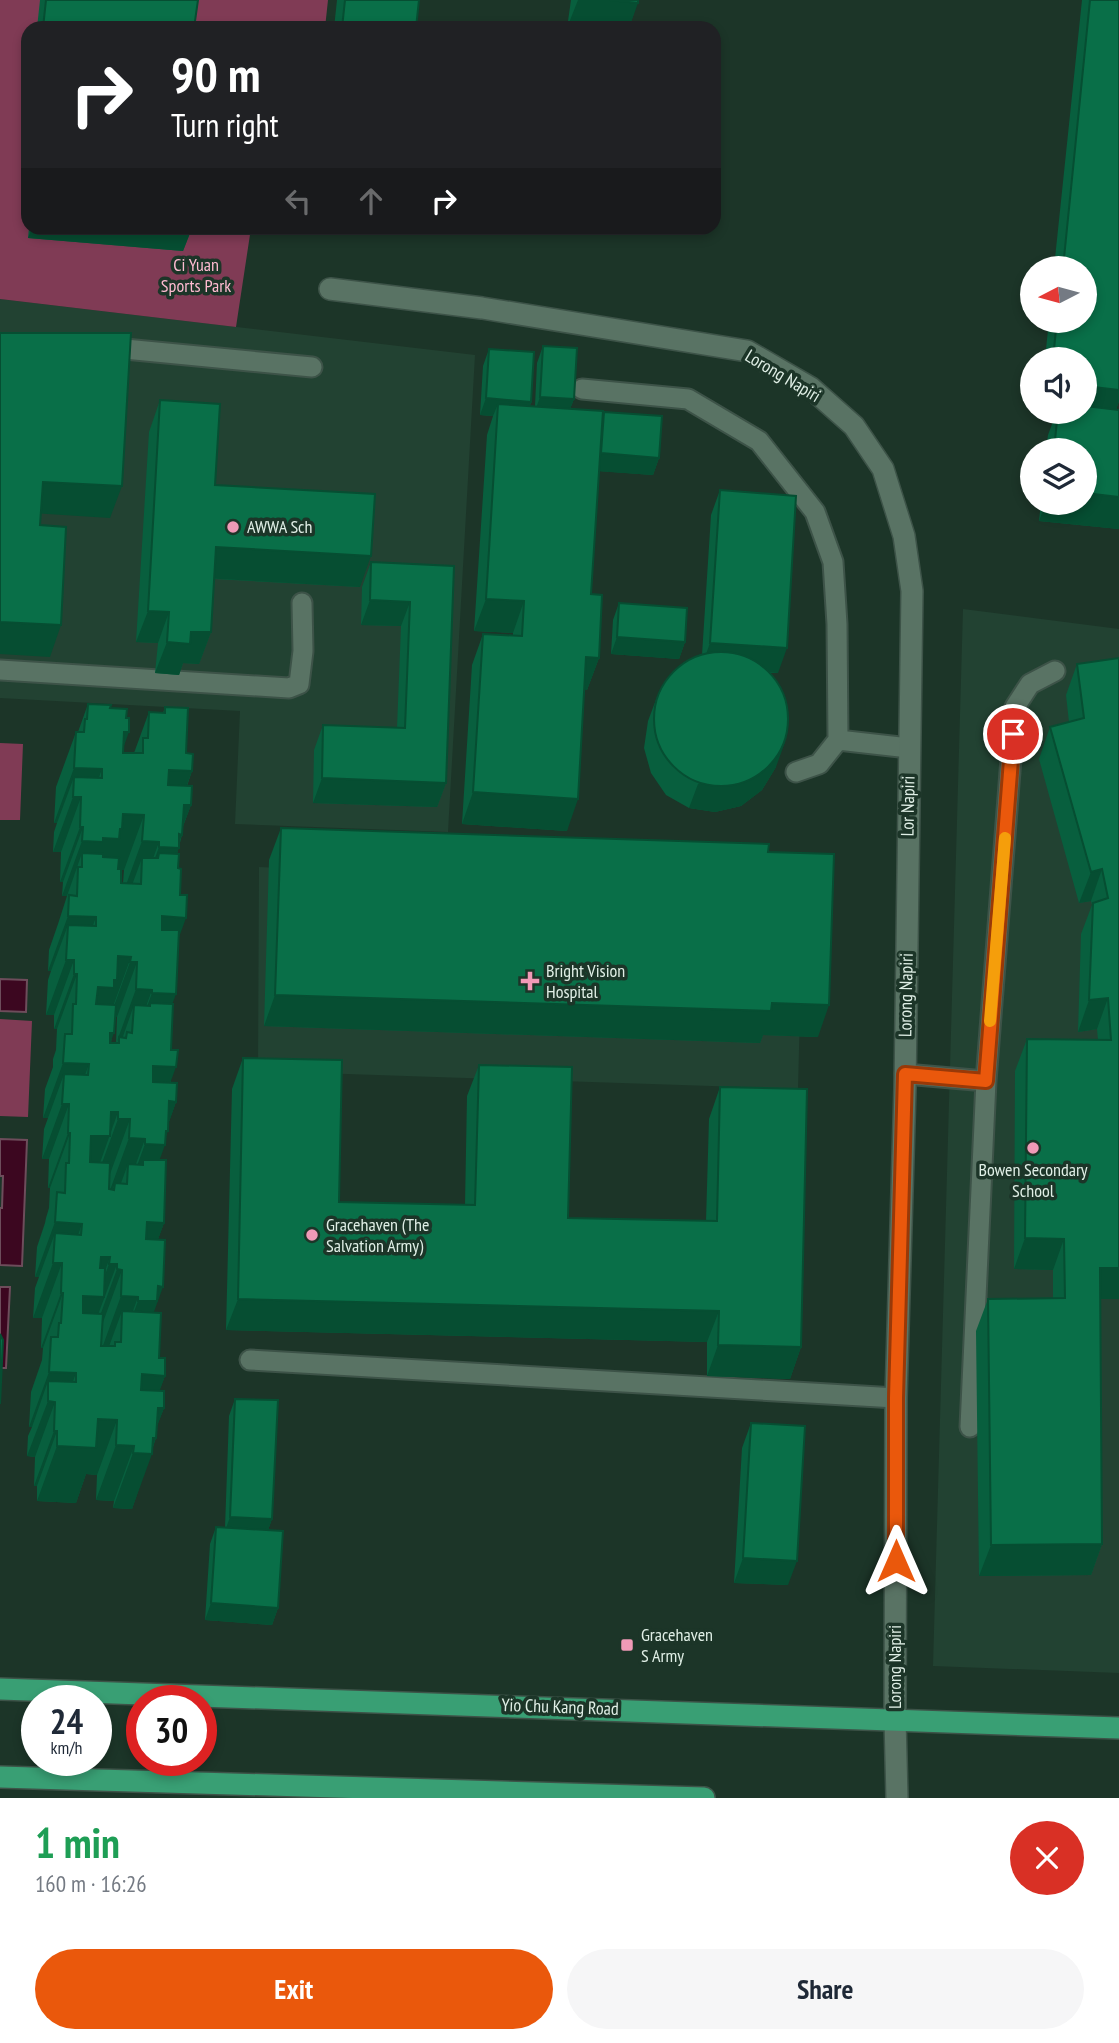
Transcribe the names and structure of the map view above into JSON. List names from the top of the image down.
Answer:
{
  "streets": {
    "main road": ["Yio Chu Kang Road"],
    "street": ["Lorong Napiri", "Lor Napiri"]
  },
  "crossings": [
    ["Lorong Napiri", "Lor Napiri"],
    ["Lorong Napiri", "Yio Chu Kang Road"]
  ],
  "parks": ["Ci Yuan Sports Park"],
  "places": {
    "other": ["AWWA Sch", "Bowen Secondary School", "Gracehaven (The Salvation Army)"],
    "health": ["Bright Vision Hospital"],
    "transit": ["Gracehaven S Army"]
  },
  "north": "left",
  "page": {
    "turn": ["90 m", "Turn right"],
    "speed": "24 km/h",
    "limit": "30",
    "heading": ["1 min", "160 m · 16:26"],
    "buttons": ["Exit", "Share"]
  }
}
